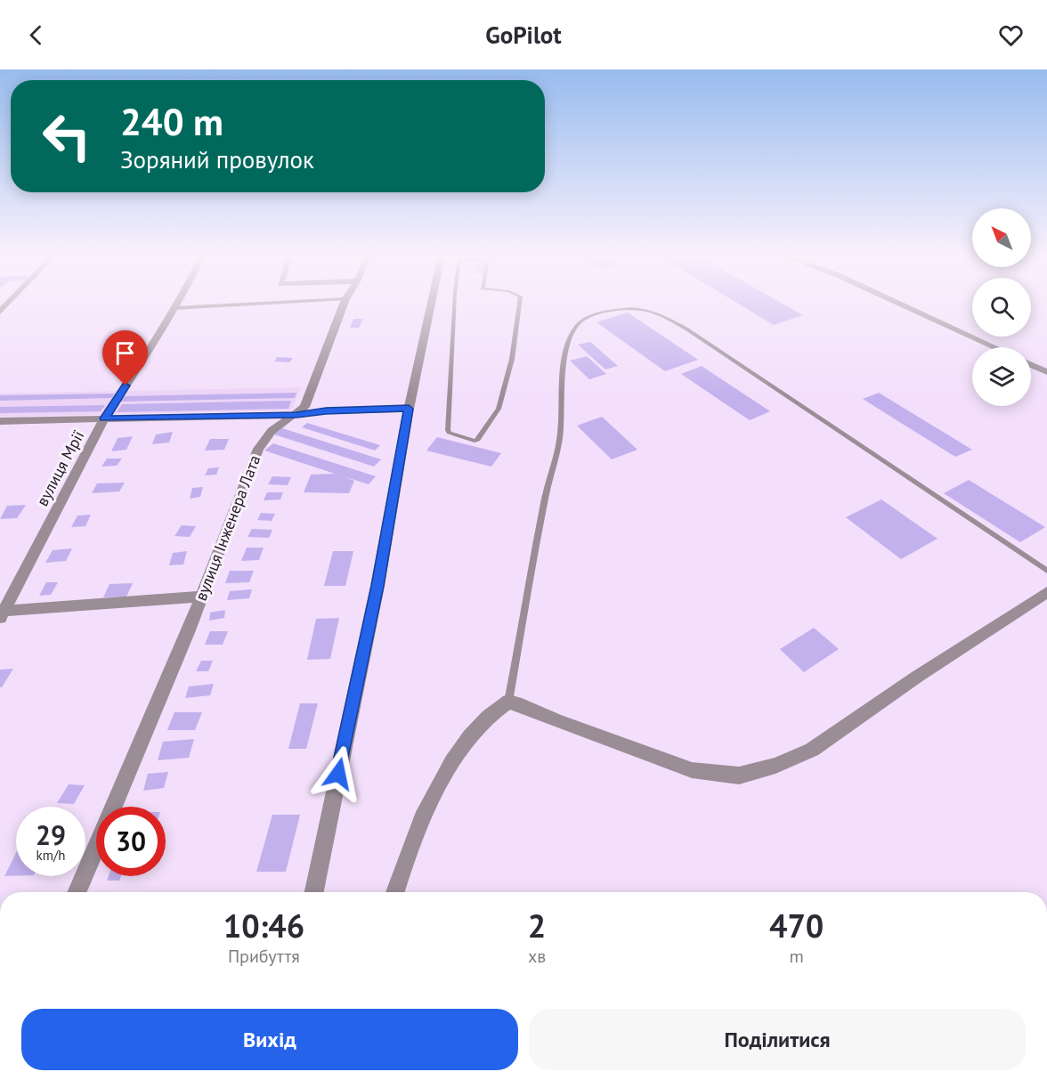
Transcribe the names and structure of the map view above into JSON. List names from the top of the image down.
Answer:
{
  "streets": {
    "street": ["вулиця Мрії", "вулиця Інженера Лата"]
  },
  "north": "top left",
  "page": {
    "header": "GoPilot",
    "turn": ["240 m", "Зоряний провулок"],
    "speed": "29 km/h",
    "limit": "30",
    "eta": [
      "10:46",
      "Прибуття",
      "2",
      "хв",
      "470",
      "m"
    ],
    "buttons": ["Вихід", "Поділитися"]
  }
}
